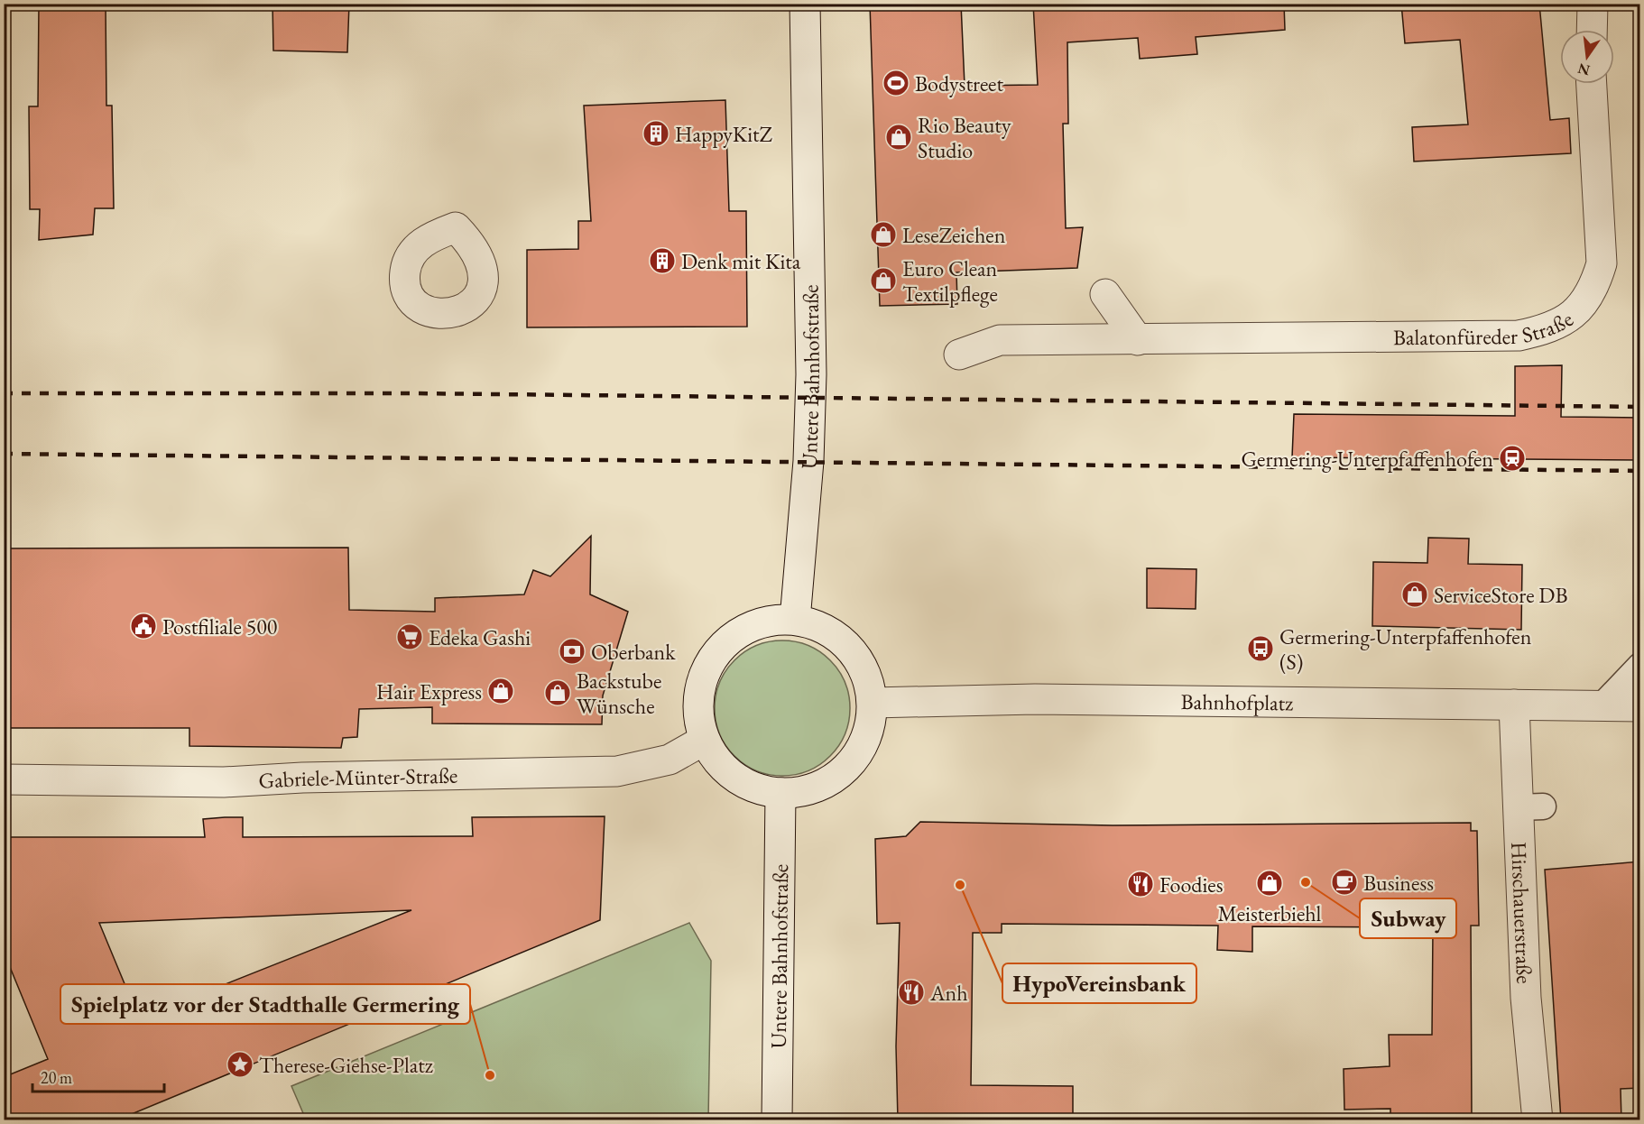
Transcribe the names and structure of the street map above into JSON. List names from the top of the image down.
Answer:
{
  "streets": {
    "street": [
      "Balatonfüreder Straße",
      "Untere Bahnhofstraße",
      "Bahnhofplatz",
      "Gabriele-Münter-Straße",
      "Hirschauerstraße"
    ]
  },
  "crossings": [
    ["Untere Bahnhofstraße", "Bahnhofplatz"],
    ["Untere Bahnhofstraße", "Gabriele-Münter-Straße"],
    ["Bahnhofplatz", "Gabriele-Münter-Straße"],
    ["Bahnhofplatz", "Hirschauerstraße"]
  ],
  "places": {
    "sports": ["Bodystreet"],
    "building": ["HappyKitZ", "Denk mit Kita"],
    "shop": [
      "Rio Beauty Studio",
      "LeseZeichen",
      "Euro Clean Textilpflege",
      "ServiceStore DB",
      "Hair Express",
      "Backstube Wünsche",
      "Meisterbiehl"
    ],
    "station": ["Germering-Unterpfaffenhofen"],
    "public building": ["Postfiliale 500"],
    "supermarket": ["Edeka Gashi"],
    "bus stop": ["Germering-Unterpfaffenhofen (S)"],
    "bank": ["Oberbank"],
    "other": ["Subway", "HypoVereinsbank", "Spielplatz vor der Stadthalle Germering"],
    "cafe": ["Business"],
    "restaurant": ["Foodies", "Anh"],
    "place": ["Therese-Giehse-Platz"]
  },
  "scale_bar": "20 m",
  "north": "bottom"
}
